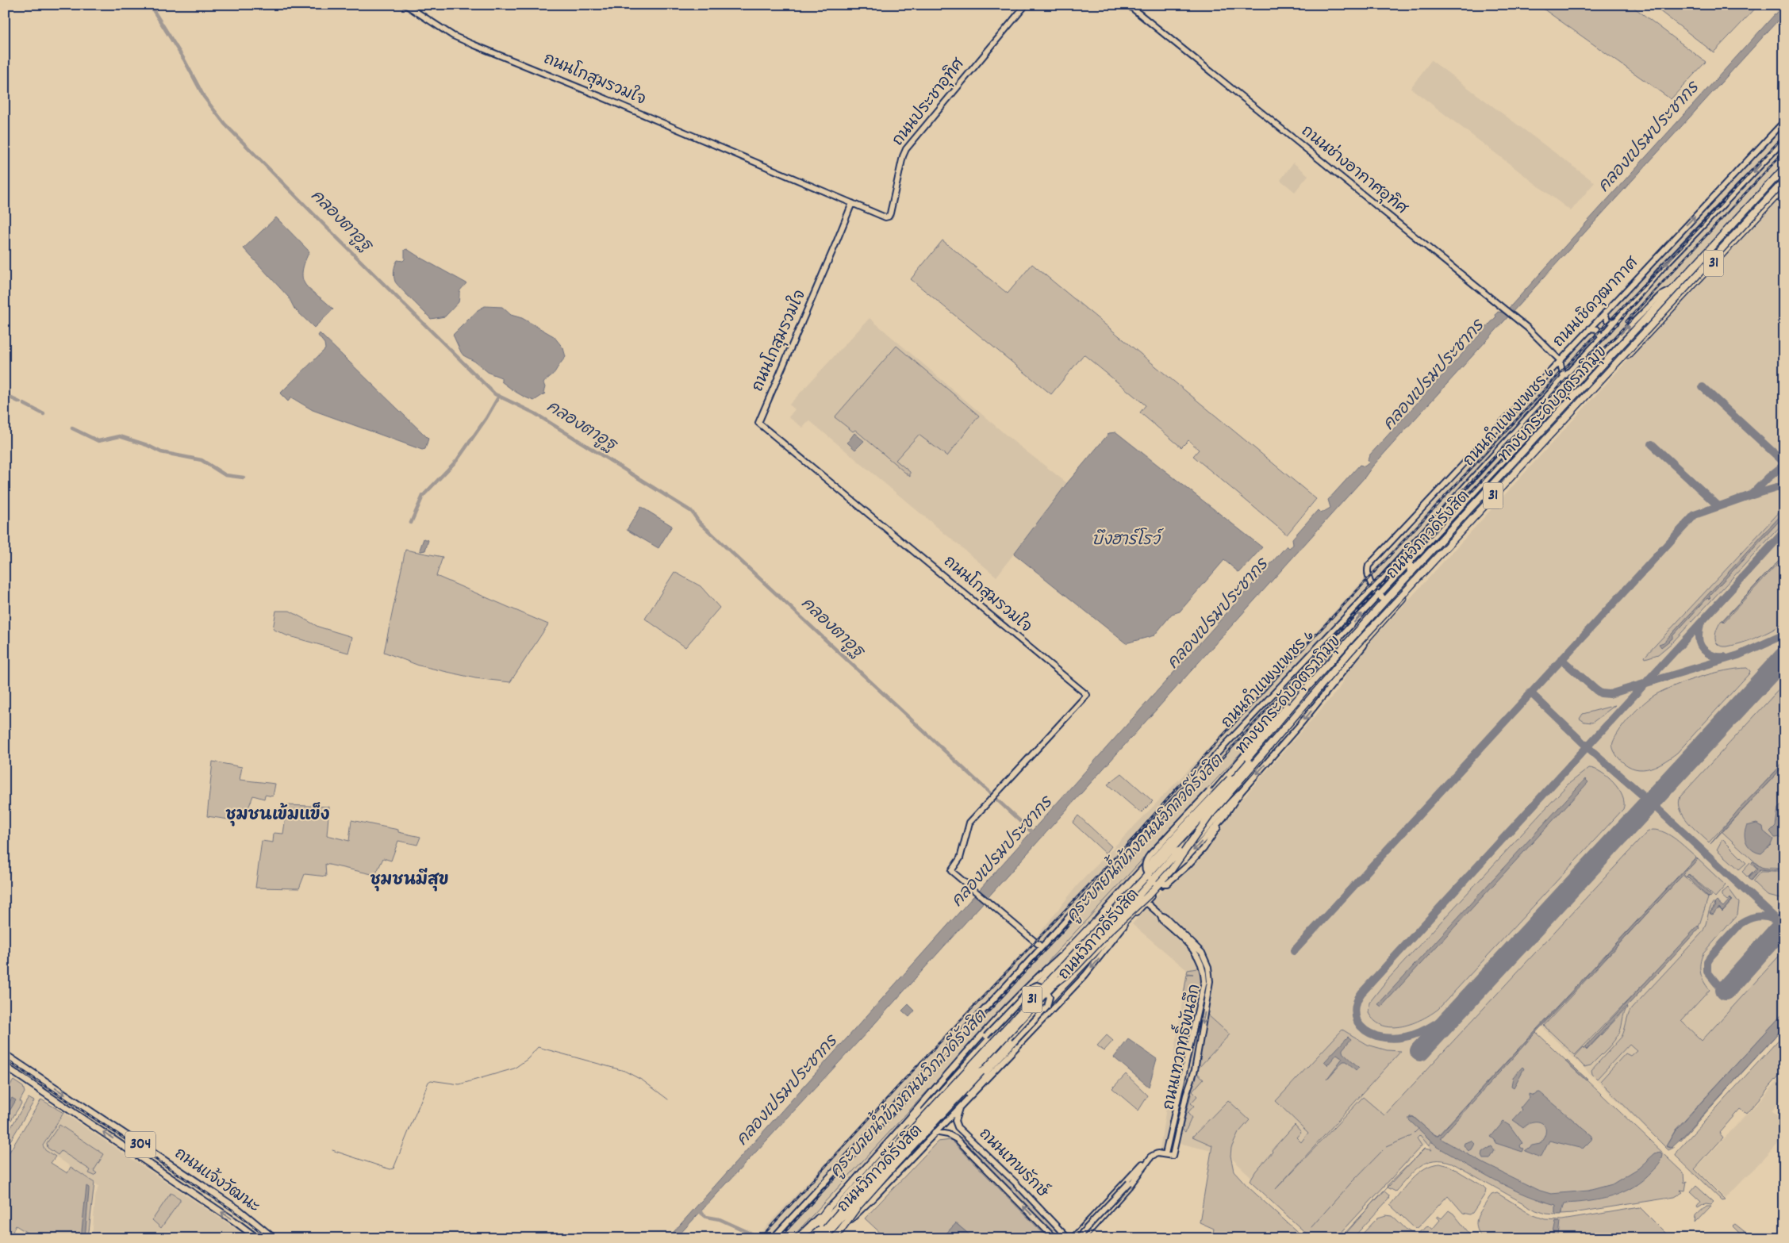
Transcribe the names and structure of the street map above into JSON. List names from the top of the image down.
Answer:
{
  "streets": {
    "highway": ["31", "ทางยกระดับอุตราภิมุข", "ถนนวิภาวดีรังสิต"],
    "main road": [
      "ถนนโกสุมรวมใจ",
      "ถนนประชาอุทิศ",
      "ถนนช่างอากาศอุทิศ",
      "ถนนเชิดวุฒากาศ",
      "ถนนกำแพงเพชร 6",
      "ถนนเทวฤทธิ์พันลึก",
      "304",
      "ถนนเทพรักษ์",
      "ถนนแจ้งวัฒนะ"
    ]
  },
  "crossings": [
    ["ถนนโกสุมรวมใจ", "ถนนประชาอุทิศ"],
    ["ถนนโกสุมรวมใจ", "ถนนกำแพงเพชร 6"],
    ["ถนนช่างอากาศอุทิศ", "ถนนเชิดวุฒากาศ"],
    ["31", "ถนนวิภาวดีรังสิต"],
    ["ถนนเชิดวุฒากาศ", "ถนนกำแพงเพชร 6"],
    ["ทางยกระดับอุตราภิมุข", "ถนนวิภาวดีรังสิต"],
    ["ถนนวิภาวดีรังสิต", "ถนนเทวฤทธิ์พันลึก"],
    ["ถนนวิภาวดีรังสิต", "ถนนเทพรักษ์"]
  ],
  "one_way": ["ถนนเชิดวุฒากาศ"],
  "districts": ["ชุมชนเข้มแข็ง", "ชุมชนมีสุข"],
  "water": [
    "คลองเปรมประชากร",
    "คลองตาอูฐ",
    "บึงฮาร์โรว์",
    "คูระบายน้ำข้างถนนวิภาวดีรังสิต"
  ]
}
